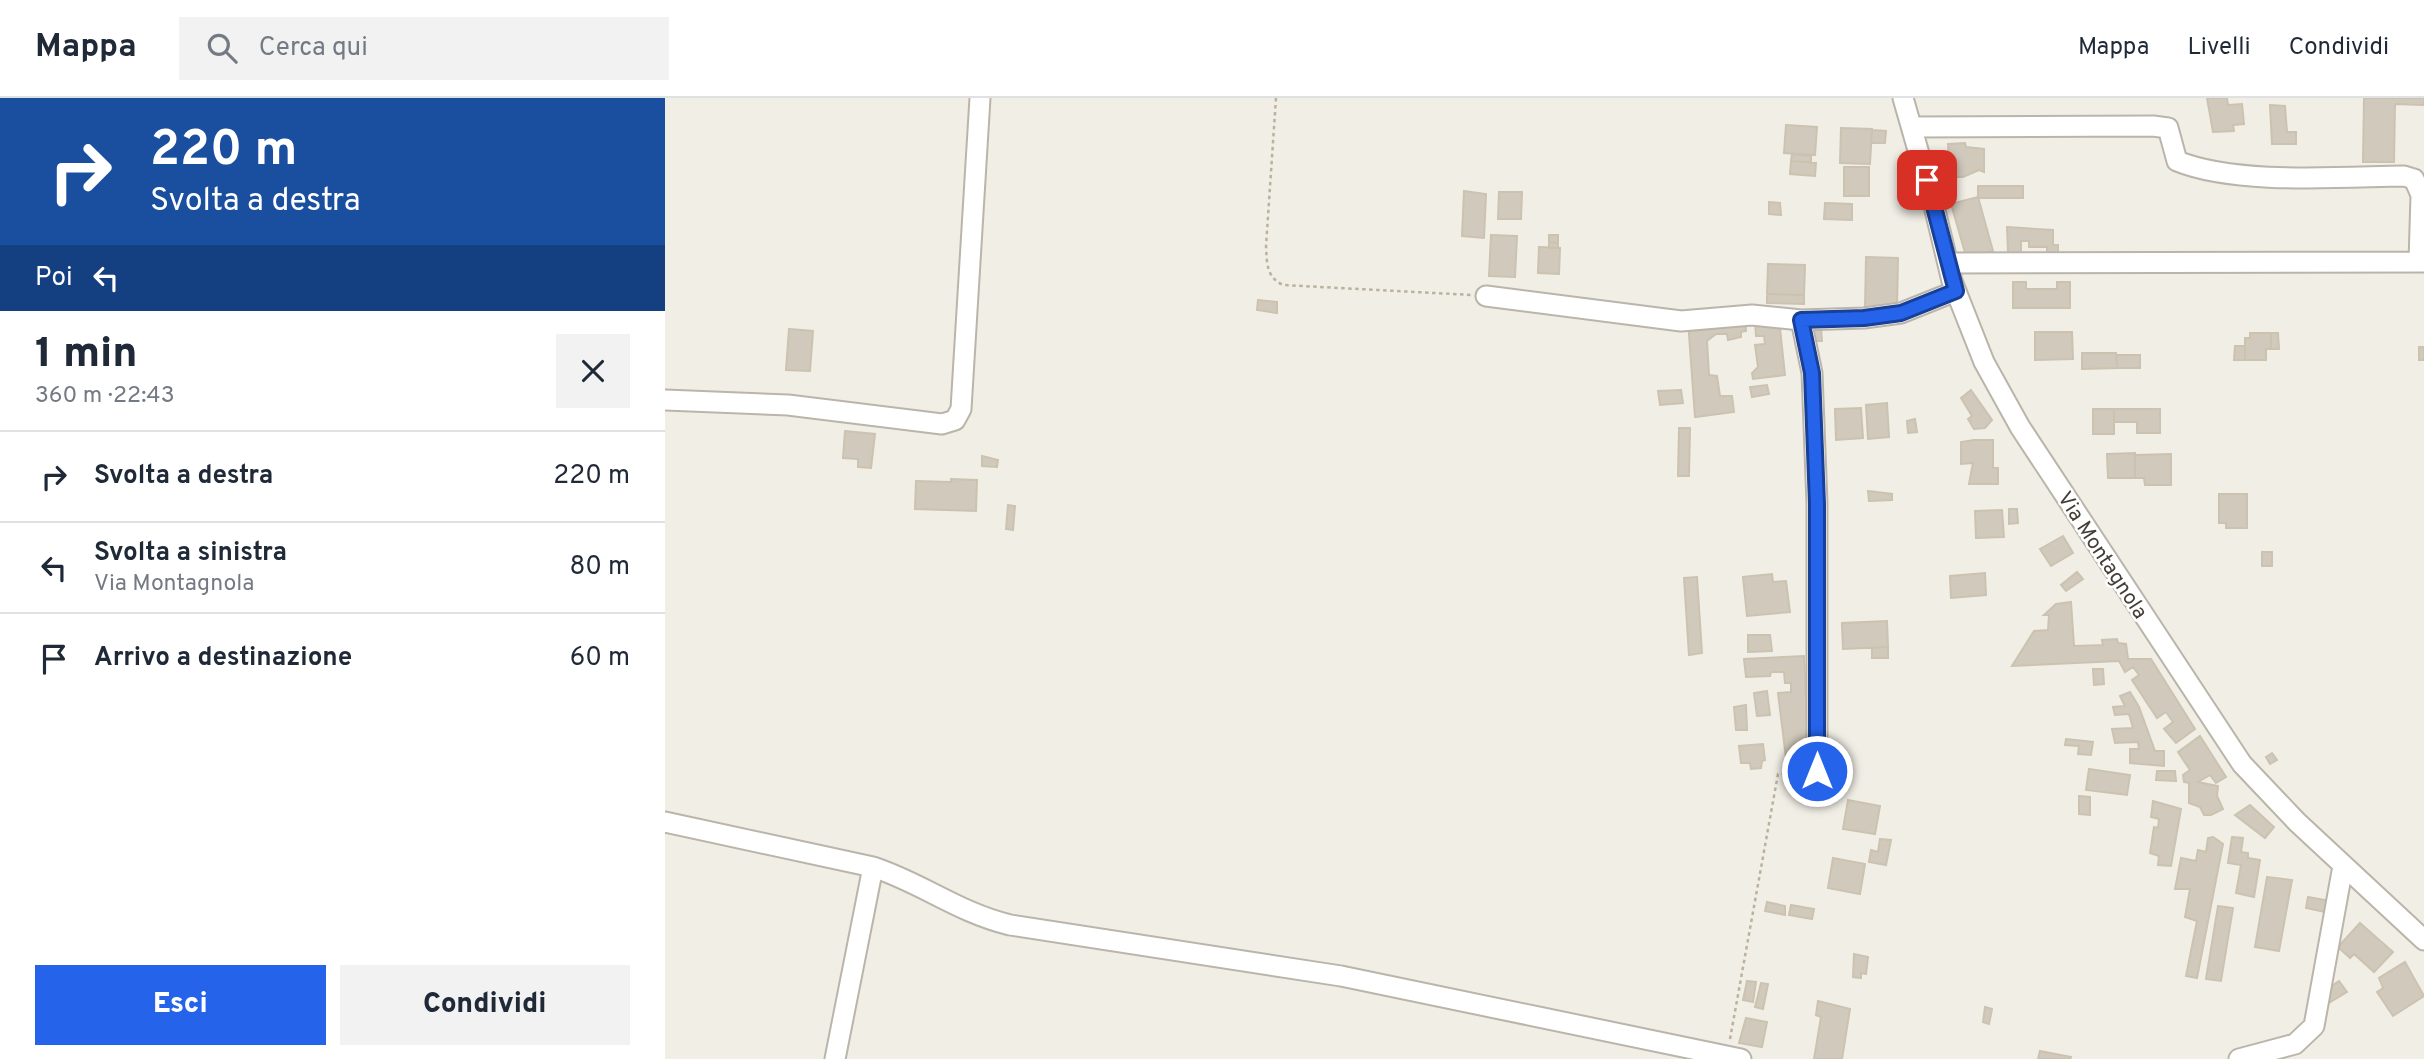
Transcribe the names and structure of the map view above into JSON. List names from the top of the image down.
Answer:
{
  "streets": {
    "street": ["Via Montagnola"]
  },
  "page": {
    "header": "Mappa",
    "search": "Cerca qui",
    "nav": ["Mappa", "Livelli", "Condividi"],
    "turn": ["220 m", "Svolta a destra"],
    "then": "Poi",
    "heading": ["1 min", "360 m · 22:43"],
    "list": [
      {
        "name": "Svolta a destra",
        "value": "220 m"
      },
      {
        "name": "Svolta a sinistra",
        "note": "Via Montagnola",
        "value": "80 m"
      },
      {
        "name": "Arrivo a destinazione",
        "value": "60 m"
      }
    ],
    "buttons": ["Esci", "Condividi"]
  }
}
